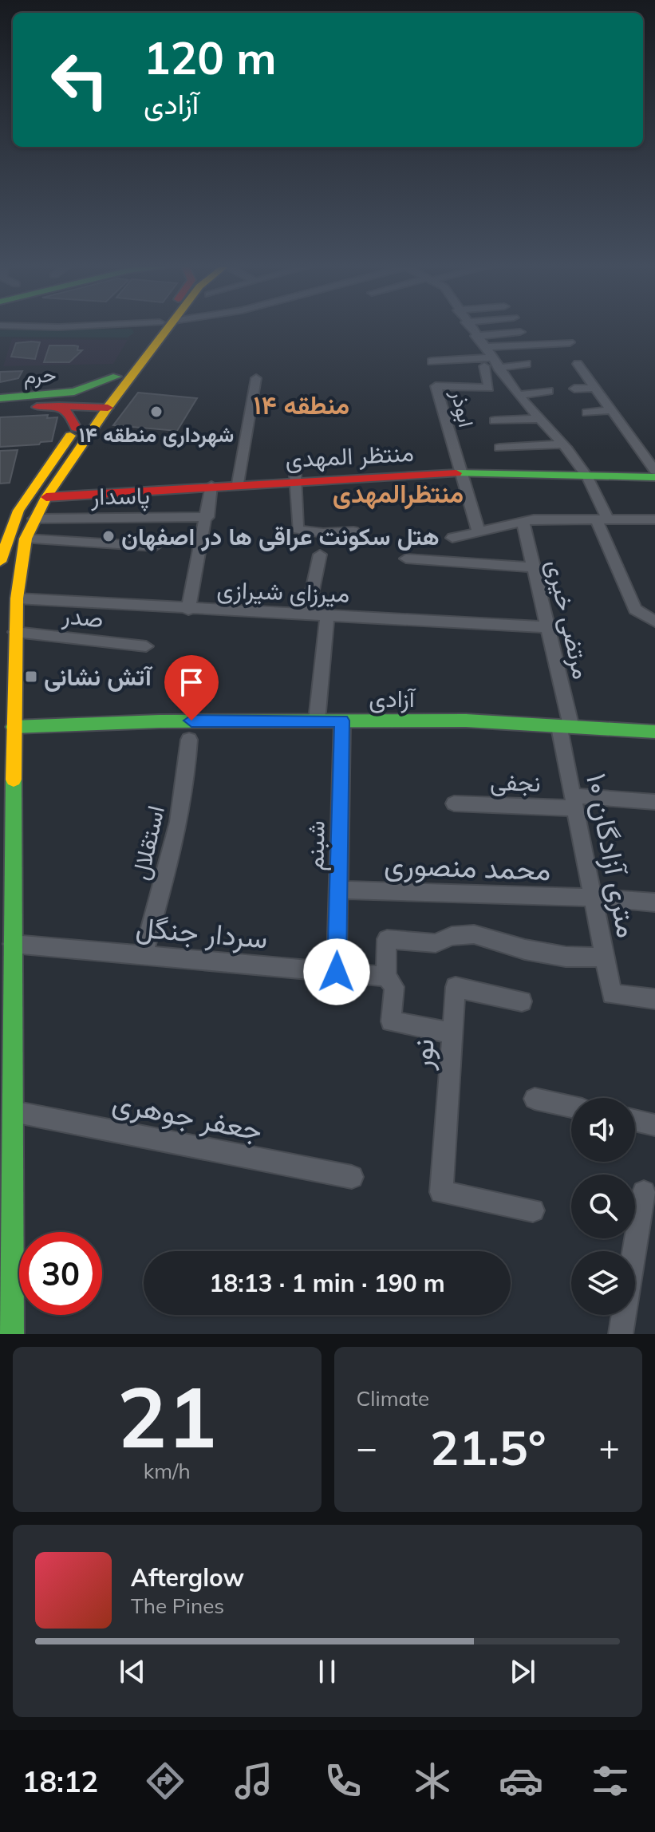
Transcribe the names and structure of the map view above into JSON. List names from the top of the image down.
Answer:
{
  "streets": {
    "main road": ["حرم", "منتظر المهدی", "آزادی"],
    "street": [
      "ابوذر",
      "پاسدار",
      "میرزای شیرازی",
      "صدر",
      "مرتضی خیری",
      "نجفی",
      "استقلال",
      "شبنم",
      "۱۰ متری آزادگان",
      "محمد منصوری",
      "سردار جنگل",
      "نور",
      "جعفر جوهری"
    ]
  },
  "crossings": [
    ["ابوذر", "منتظر المهدی"],
    ["میرزای شیرازی", "مرتضی خیری"],
    ["مرتضی خیری", "آزادی"],
    ["مرتضی خیری", "۱۰ متری آزادگان"],
    ["آزادی", "شبنم"],
    ["آزادی", "۱۰ متری آزادگان"],
    ["نجفی", "۱۰ متری آزادگان"],
    ["استقلال", "سردار جنگل"],
    ["شبنم", "محمد منصوری"],
    ["شبنم", "سردار جنگل"],
    ["۱۰ متری آزادگان", "محمد منصوری"]
  ],
  "districts": ["منطقه ۱۴", "منتظرالمهدی"],
  "places": {
    "other": ["شهرداری منطقه ۱۴", "هتل سکونت عراقی ها در اصفهان"],
    "transit": ["آتش نشانی"]
  },
  "page": {
    "turn": ["120 m", "آزادی"],
    "limit": "30",
    "trip": "18:13 · 1 min · 190 m",
    "tile": [
      ["21", "km/h"],
      "Climate"
    ],
    "heat": ["−", "21.5°", "+"],
    "song": ["Afterglow", "The Pines"],
    "tabs": "18:12"
  }
}
